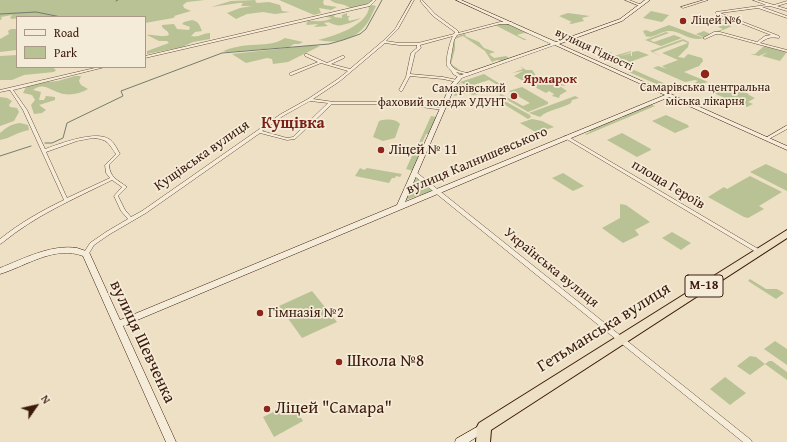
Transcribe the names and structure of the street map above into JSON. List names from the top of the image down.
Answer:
{
  "streets": {
    "highway": ["М-18", "Гетьманська вулиця"],
    "street": [
      "вулиця Гідності",
      "Кущівська вулиця",
      "вулиця Калнишевського",
      "площа Героїв",
      "Українська вулиця",
      "вулиця Шевченка"
    ]
  },
  "crossings": [
    ["вулиця Гідності", "вулиця Калнишевського"],
    ["Кущівська вулиця", "вулиця Шевченка"],
    ["вулиця Калнишевського", "площа Героїв"],
    ["вулиця Калнишевського", "Українська вулиця"],
    ["вулиця Калнишевського", "вулиця Шевченка"],
    ["площа Героїв", "Гетьманська вулиця"],
    ["Українська вулиця", "Гетьманська вулиця"]
  ],
  "districts": ["Ярмарок", "Кущівка"],
  "places": [
    "Ліцей №6",
    "Самарівська центральна міська лікарня",
    "Самарівський фаховий коледж УДУНТ",
    "Ліцей № 11",
    "Гімназія №2",
    "Школа №8",
    "Ліцей \"Самара\""
  ],
  "legend": ["Road", "Park"],
  "north": "top right"
}
